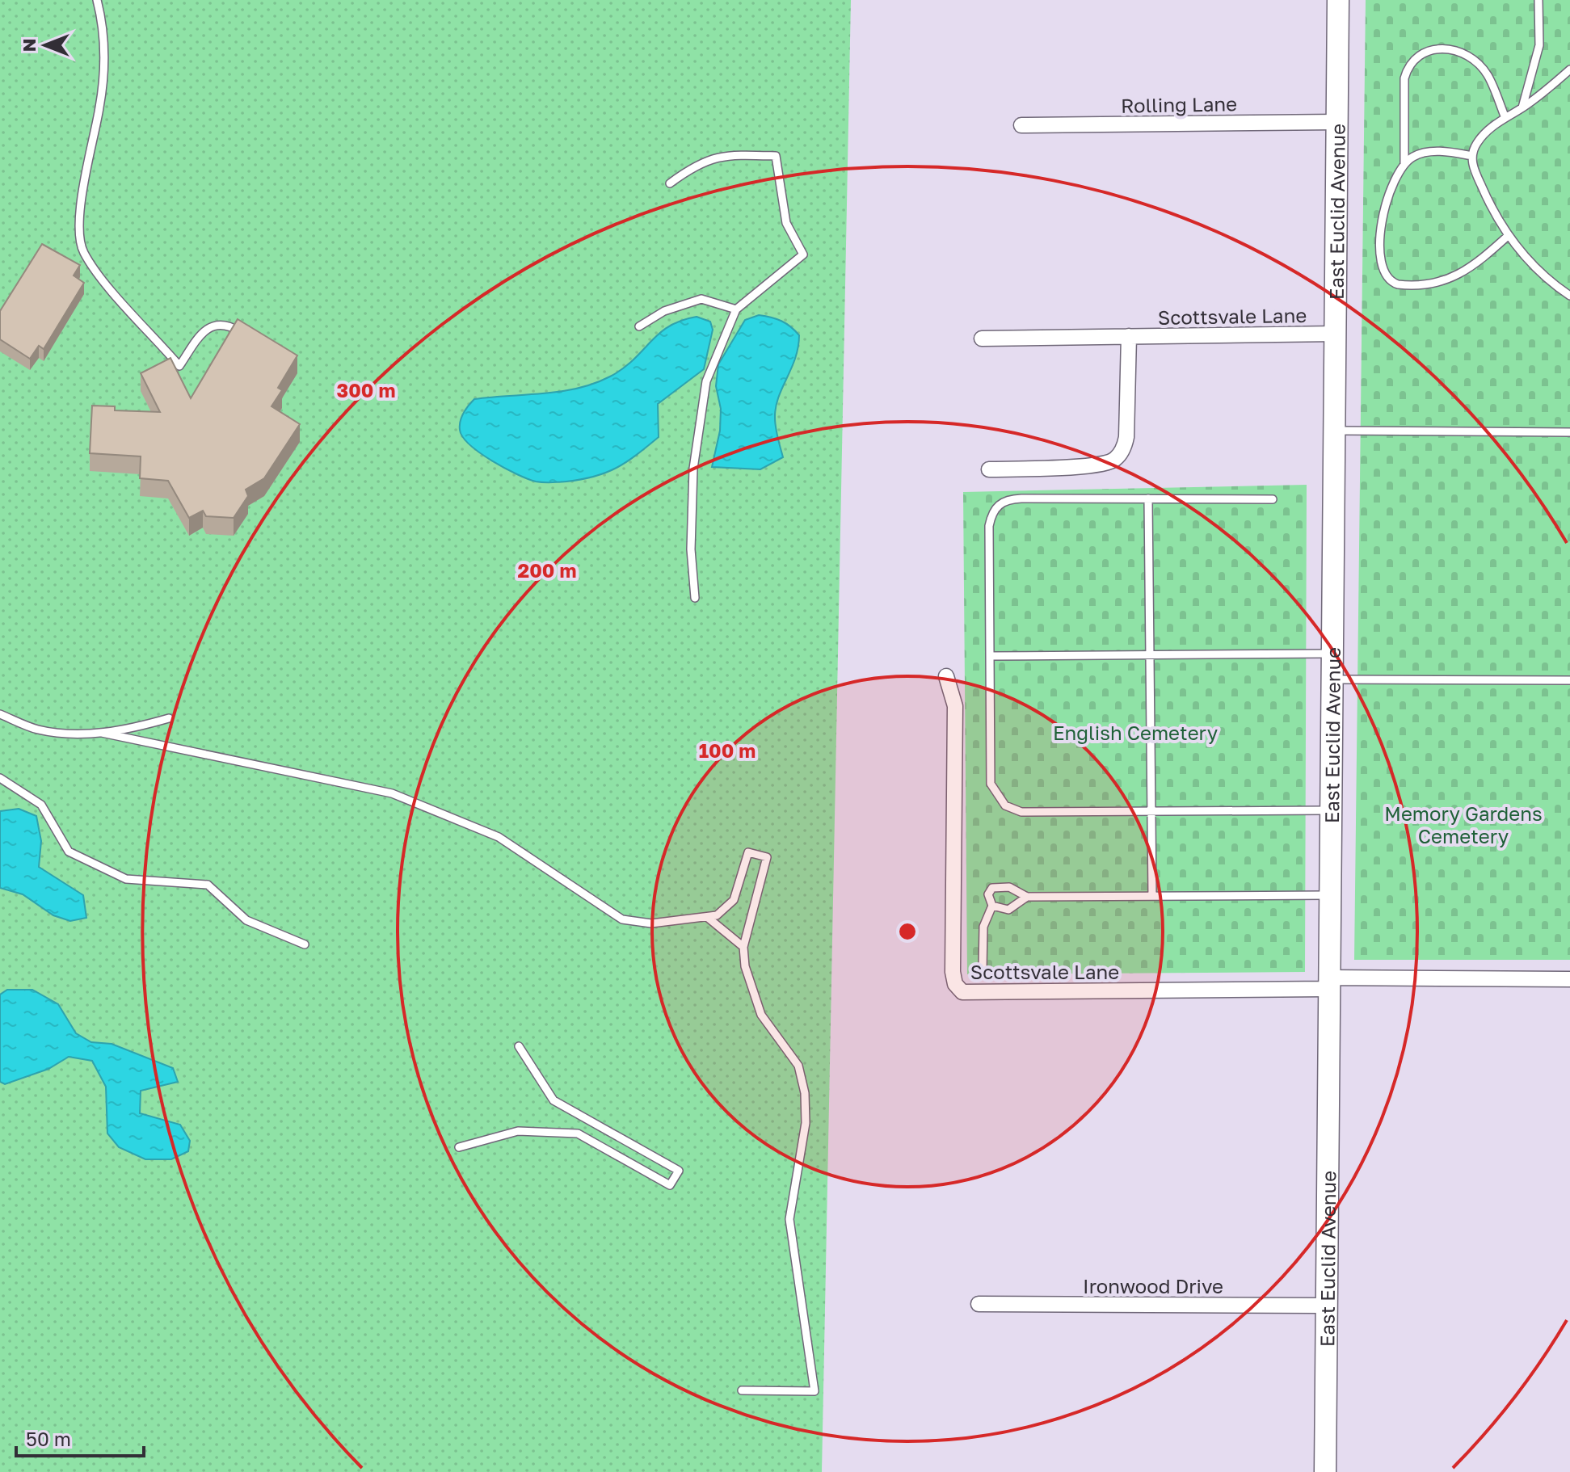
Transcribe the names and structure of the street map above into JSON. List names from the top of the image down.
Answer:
{
  "streets": {
    "main road": ["East Euclid Avenue"],
    "street": ["Rolling Lane", "Scottsvale Lane", "Ironwood Drive"]
  },
  "crossings": [
    ["Rolling Lane", "East Euclid Avenue"],
    ["East Euclid Avenue", "Scottsvale Lane"],
    ["East Euclid Avenue", "Ironwood Drive"]
  ],
  "parks": ["English Cemetery", "Memory Gardens Cemetery"],
  "scale_bar": "50 m",
  "north": "left",
  "rings": ["300 m", "200 m", "100 m"]
}
